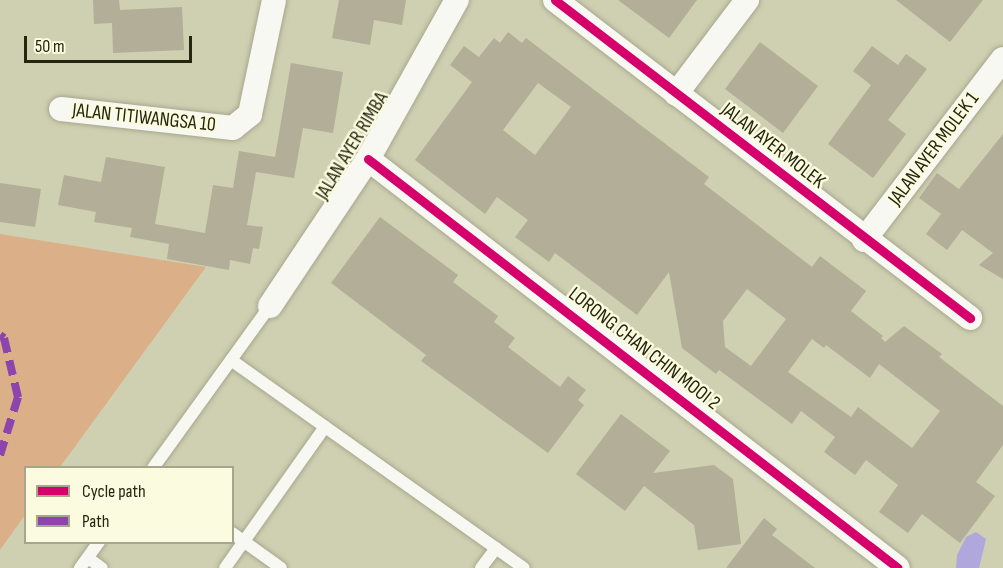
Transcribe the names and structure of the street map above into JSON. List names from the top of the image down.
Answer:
{
  "streets": {
    "street": [
      "JALAN TITIWANGSA 10",
      "JALAN AYER RIMBA",
      "JALAN AYER MOLEK",
      "JALAN AYER MOLEK 1",
      "LORONG CHAN CHIN MOOI 2"
    ]
  },
  "crossings": [
    ["JALAN AYER RIMBA", "LORONG CHAN CHIN MOOI 2"],
    ["JALAN AYER MOLEK", "JALAN AYER MOLEK 1"]
  ],
  "legend": ["Cycle path", "Path"],
  "scale_bar": "50 m"
}
